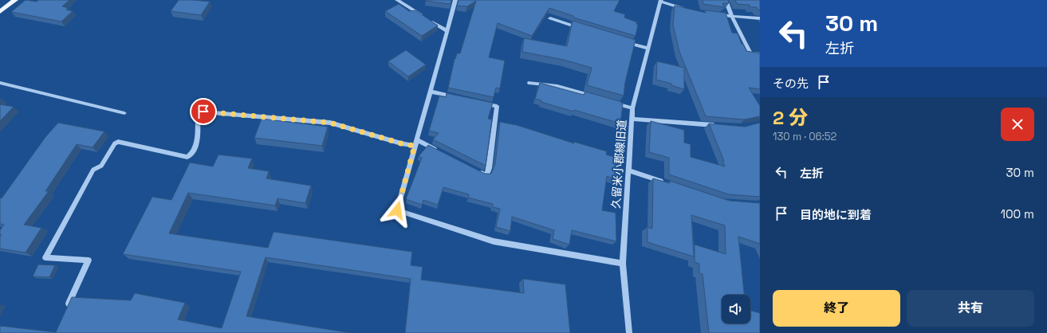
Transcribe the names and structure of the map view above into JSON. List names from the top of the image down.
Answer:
{
  "streets": {
    "street": ["久留米小郡線旧道"]
  },
  "page": {
    "turn": ["30 m", "左折"],
    "then": "その先",
    "heading": ["2 分", "130 m · 06:52"],
    "list": [
      {
        "name": "左折",
        "value": "30 m"
      },
      {
        "name": "目的地に到着",
        "value": "100 m"
      }
    ],
    "buttons": ["終了", "共有"]
  }
}
